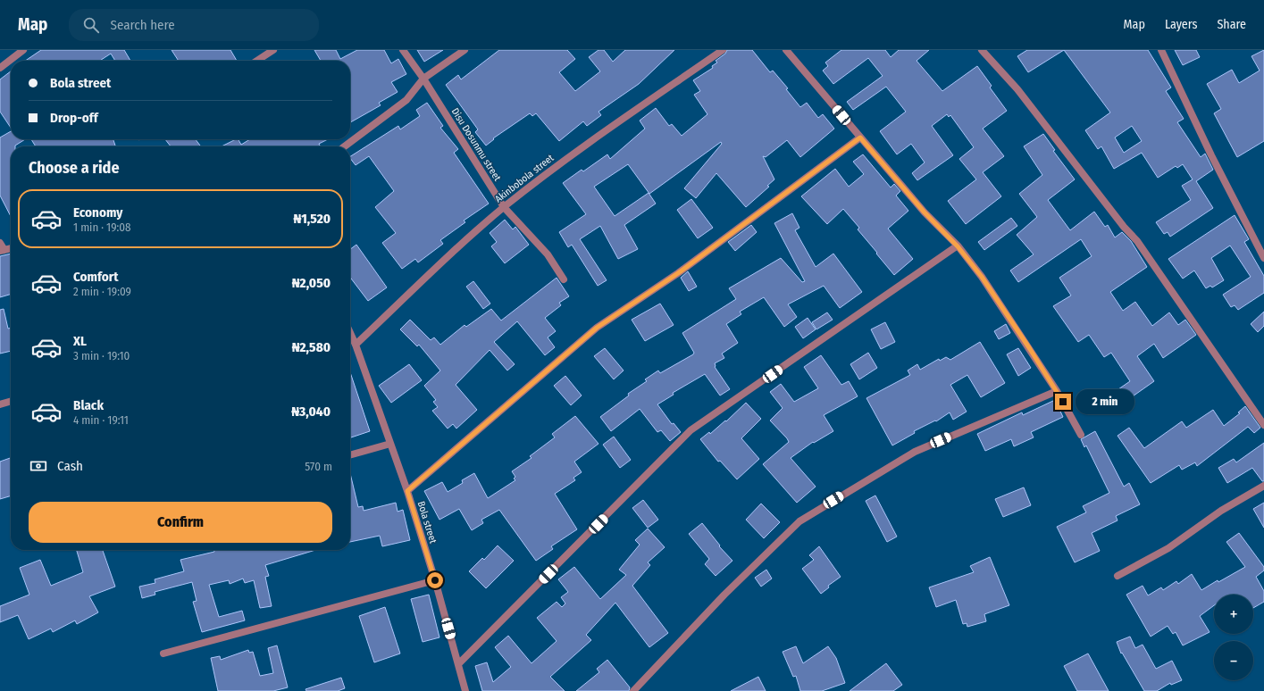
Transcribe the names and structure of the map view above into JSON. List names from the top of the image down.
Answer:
{
  "streets": {
    "street": ["Disu Dosunmu street", "Akinbobola street", "Bola street"]
  },
  "crossings": [
    ["Disu Dosunmu street", "Akinbobola street"],
    ["Akinbobola street", "Bola street"]
  ],
  "page": {
    "header": "Map",
    "search": "Search here",
    "nav": ["Map", "Layers", "Share"],
    "banner": ["Bola street", "Drop-off"],
    "heading": "Choose a ride",
    "list": [
      {
        "name": "Economy",
        "note": "1 min · 19:08",
        "value": "₦1,520"
      },
      {
        "name": "Comfort",
        "note": "2 min · 19:09",
        "value": "₦2,050"
      },
      {
        "name": "XL",
        "note": "3 min · 19:10",
        "value": "₦2,580"
      },
      {
        "name": "Black",
        "note": "4 min · 19:11",
        "value": "₦3,040"
      }
    ],
    "bubble": "2 min",
    "pay": ["Cash", "570 m"],
    "buttons": "Confirm",
    "map_buttons": ["+", "−"]
  }
}
